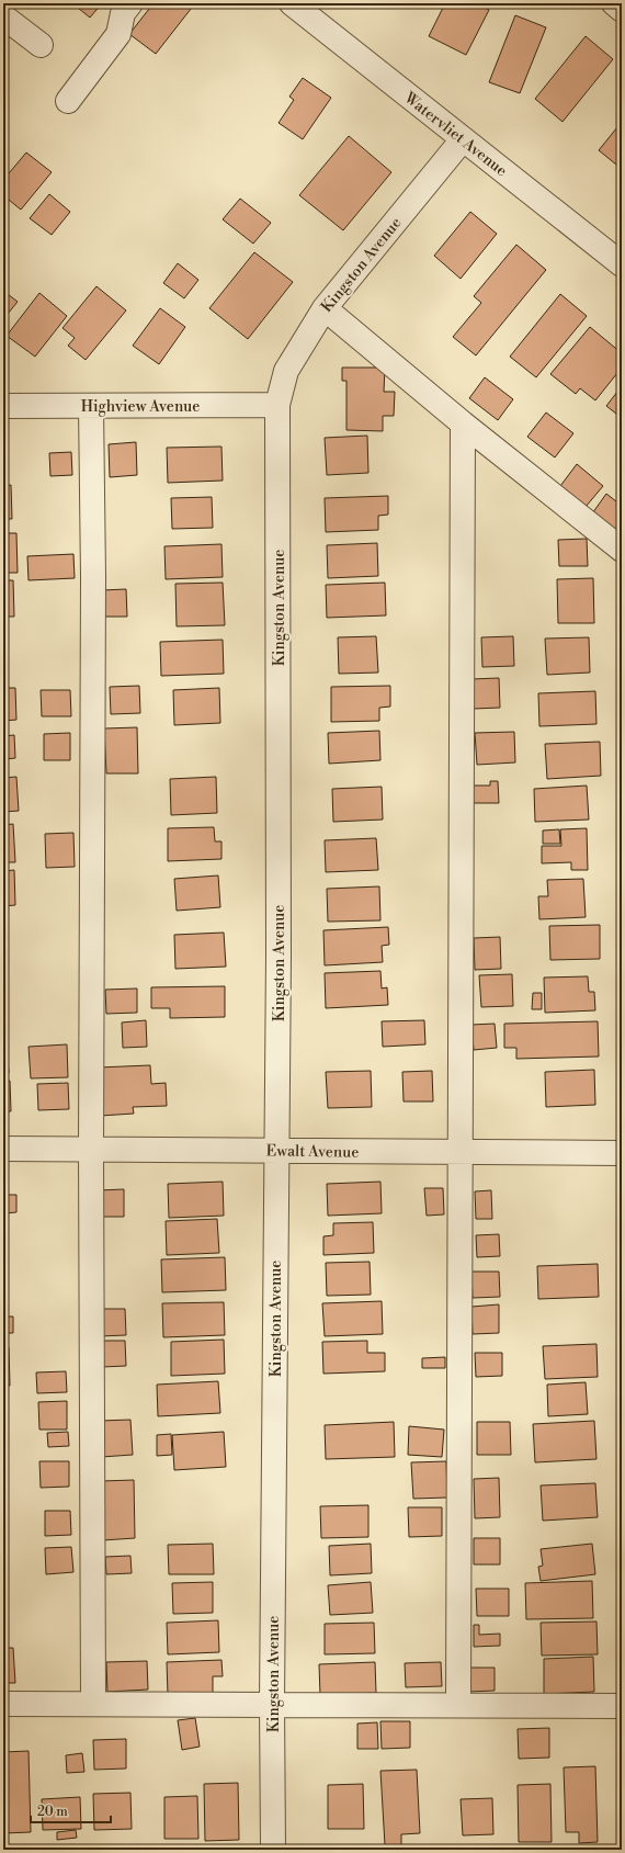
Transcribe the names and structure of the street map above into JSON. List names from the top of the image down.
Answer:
{
  "streets": {
    "street": [
      "Watervliet Avenue",
      "Kingston Avenue",
      "Highview Avenue",
      "Ewalt Avenue"
    ]
  },
  "crossings": [
    ["Watervliet Avenue", "Kingston Avenue"],
    ["Kingston Avenue", "Highview Avenue"],
    ["Kingston Avenue", "Ewalt Avenue"]
  ],
  "scale_bar": "20 m"
}
